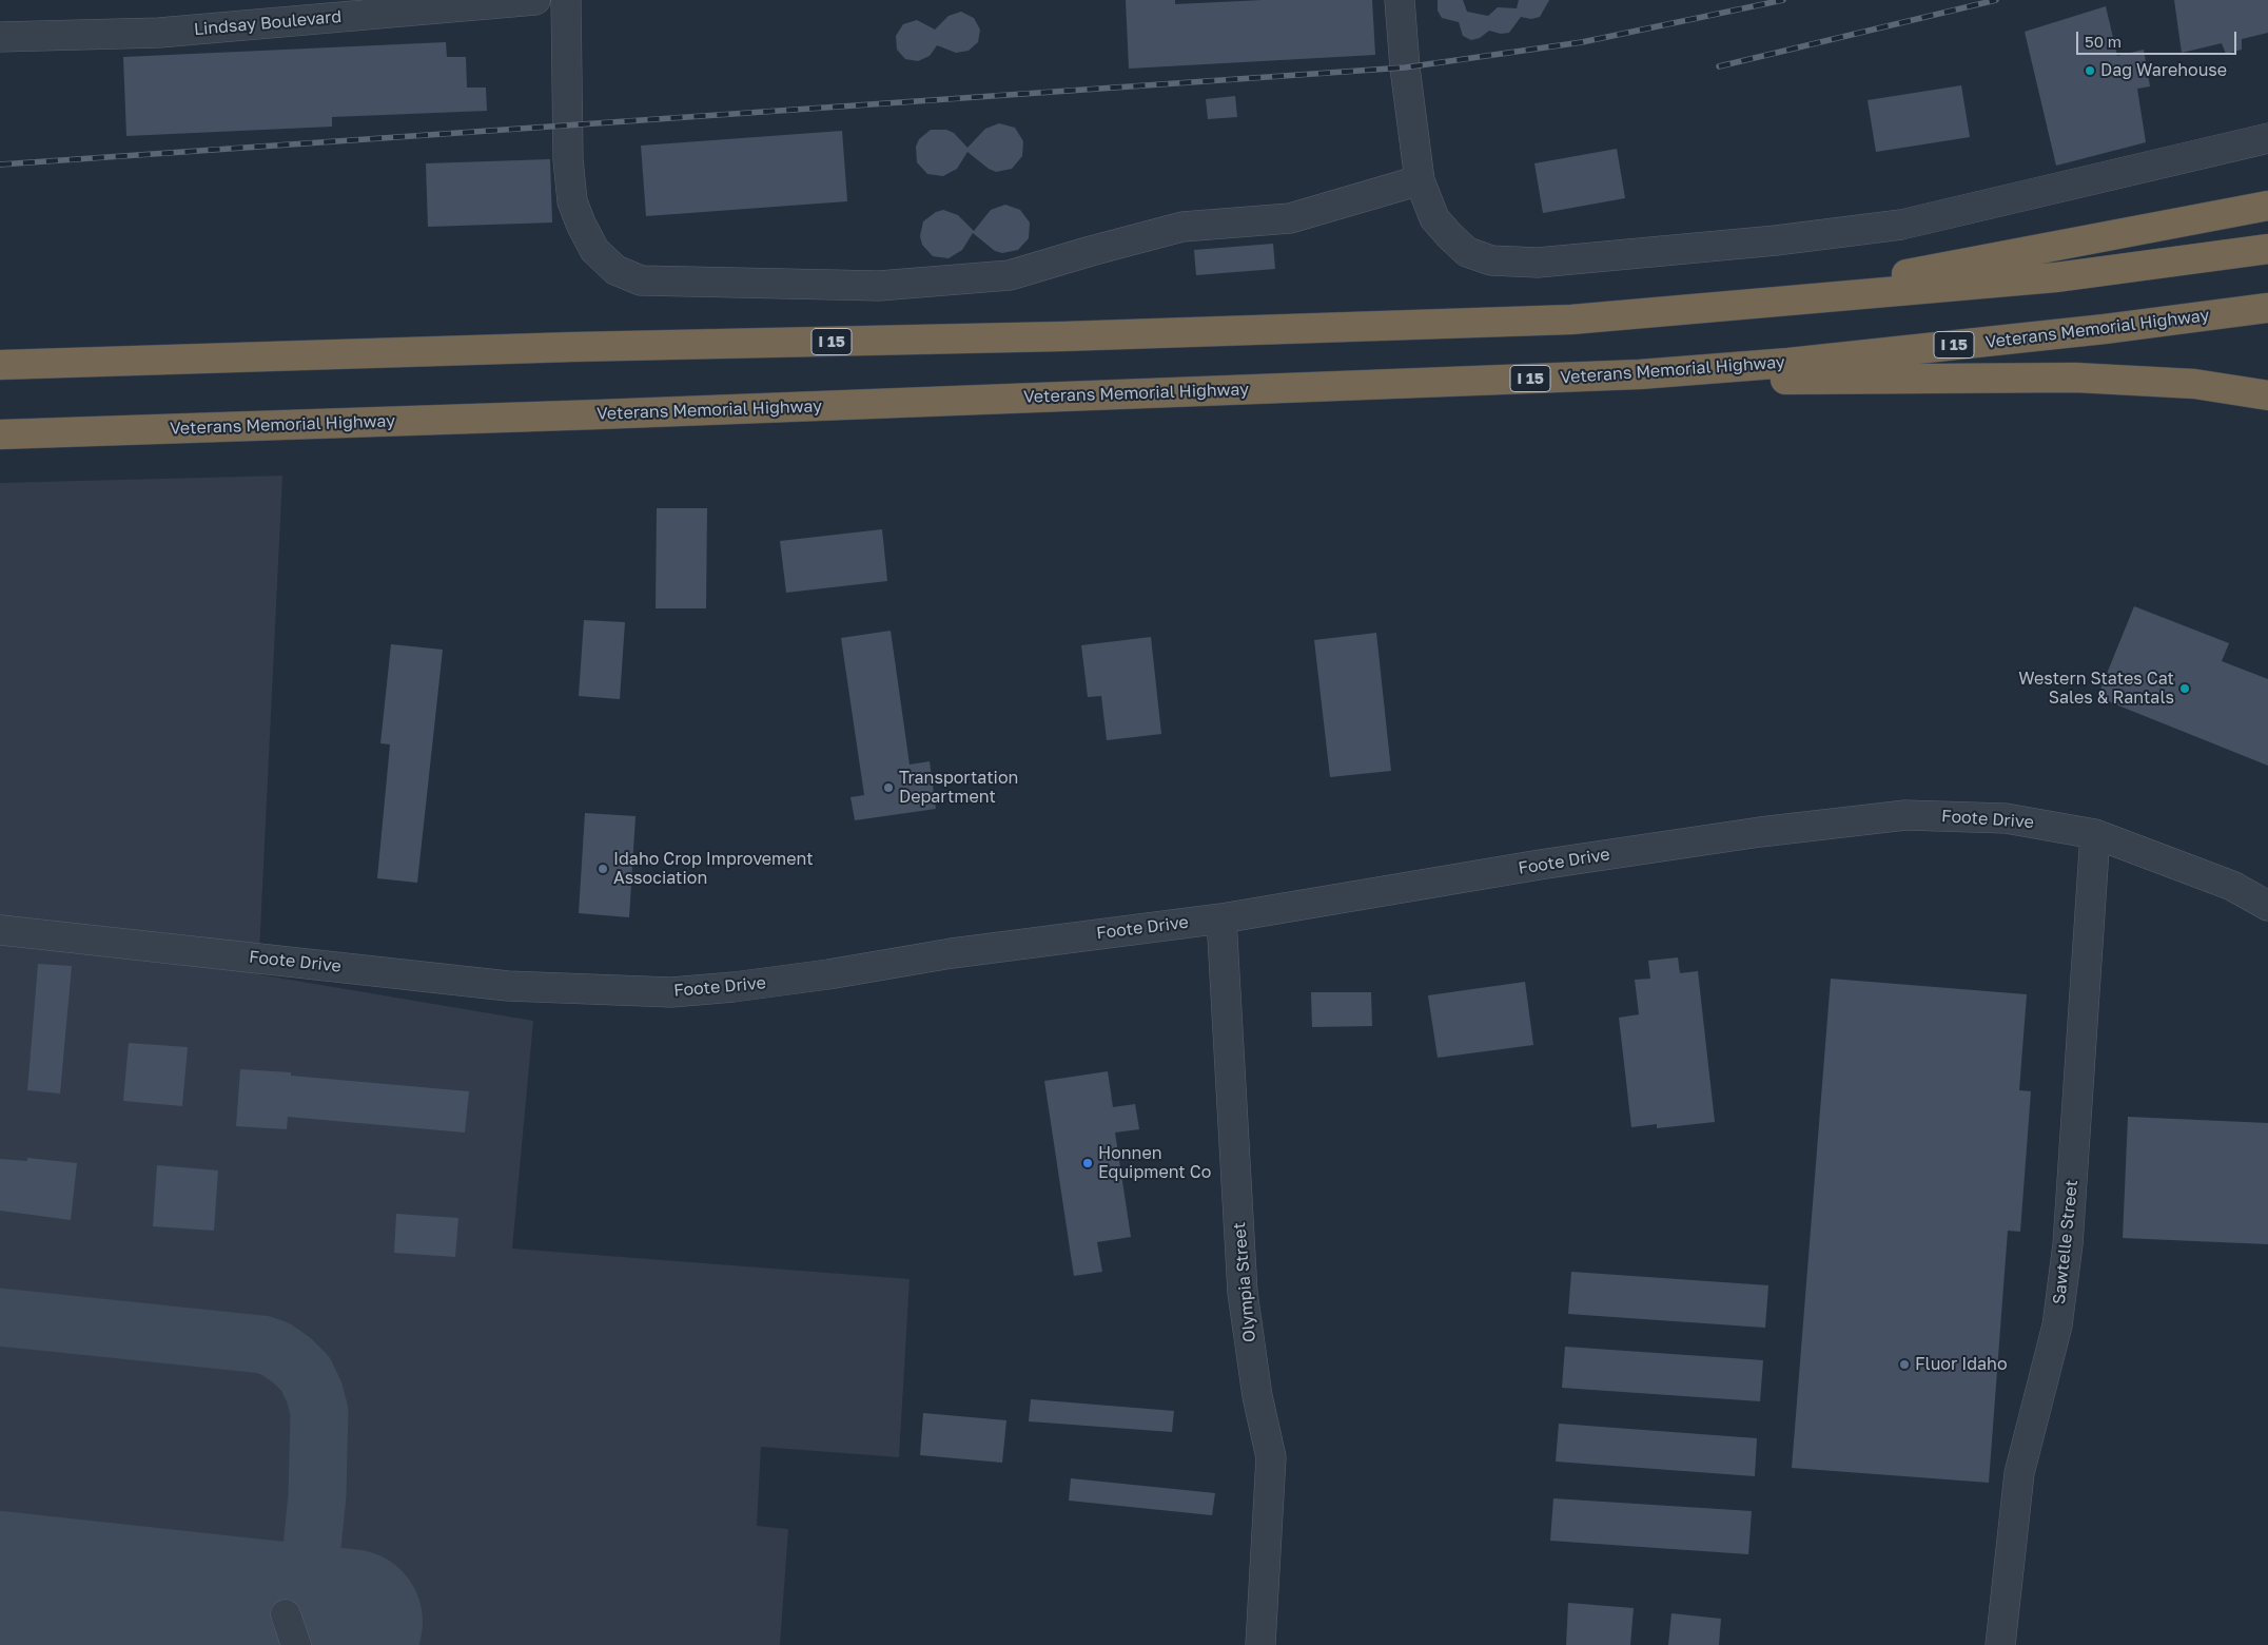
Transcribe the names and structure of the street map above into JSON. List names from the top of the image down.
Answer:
{
  "streets": {
    "highway": ["Veterans Memorial Highway", "I 15"],
    "street": [
      "Lindsay Boulevard",
      "Foote Drive",
      "Sawtelle Street",
      "Olympia Street"
    ]
  },
  "crossings": [
    ["Foote Drive", "Sawtelle Street"],
    ["Foote Drive", "Olympia Street"]
  ],
  "places": [
    "Dag Warehouse",
    "Western States Cat Sales & Rantals",
    "Transportation Department",
    "Idaho Crop Improvement Association",
    "Honnen Equipment Co",
    "Fluor Idaho"
  ],
  "scale_bar": "50 m"
}
